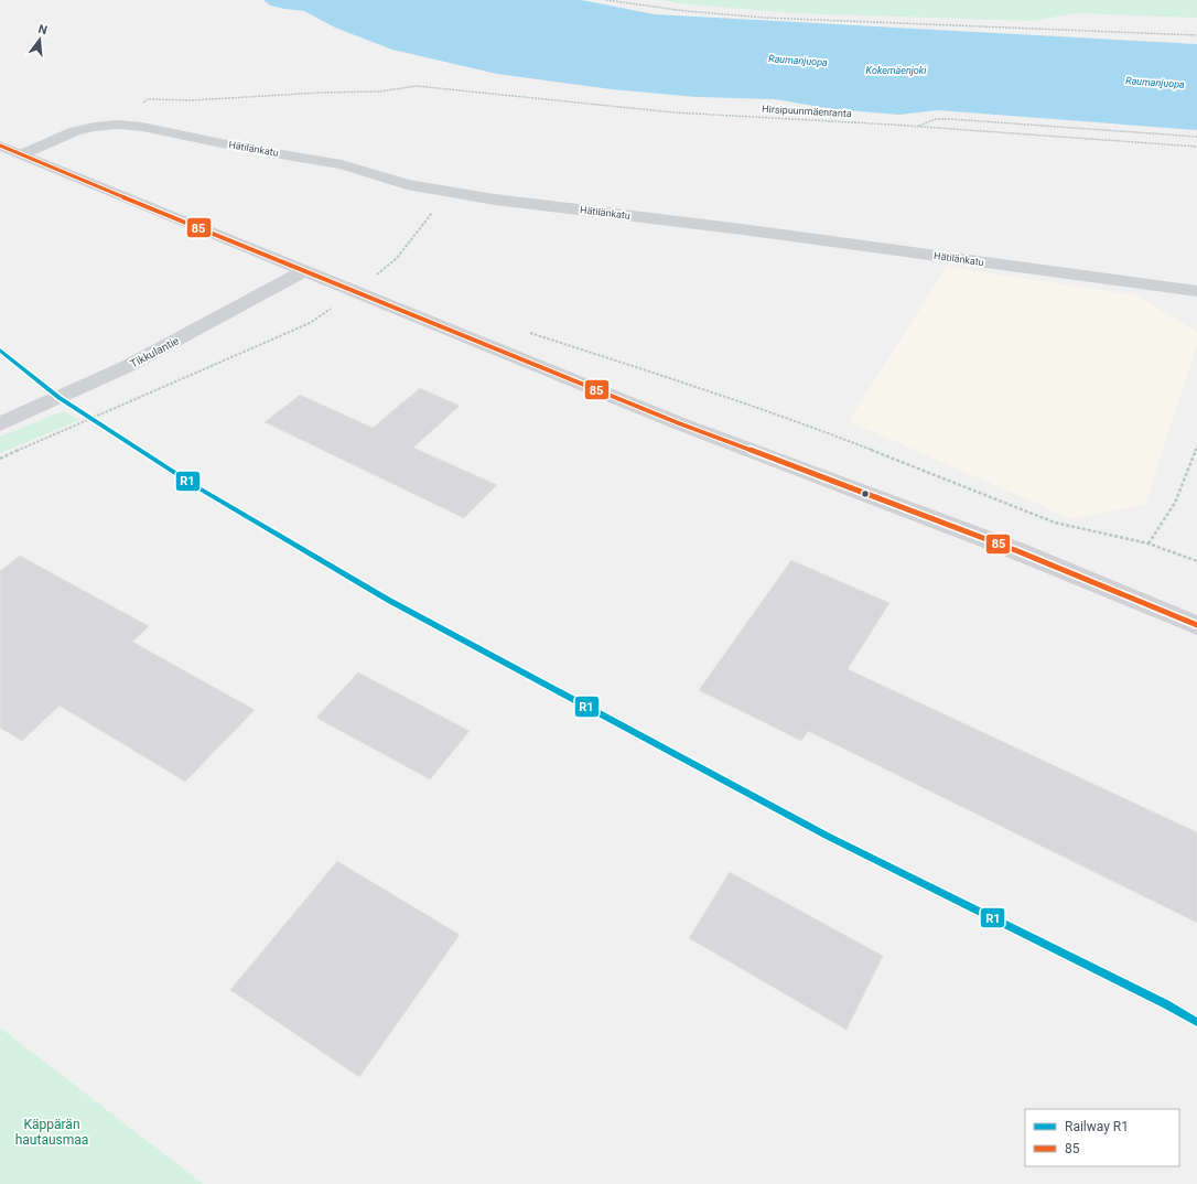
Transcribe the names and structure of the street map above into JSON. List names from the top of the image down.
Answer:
{
  "streets": {
    "main road": ["Tikkulantie"],
    "street": ["Hätilänkatu"],
    "path": ["Hirsipuunmäenranta"]
  },
  "crossings": [
    ["Hirsipuunmäenranta", "Hätilänkatu"]
  ],
  "water": ["Raumanjuopa", "Kokemäenjoki"],
  "parks": ["Käppärän hautausmaa"],
  "lines": ["transit line 85", "rail line R1"],
  "legend": ["Railway R1", "85"],
  "north": "top"
}
